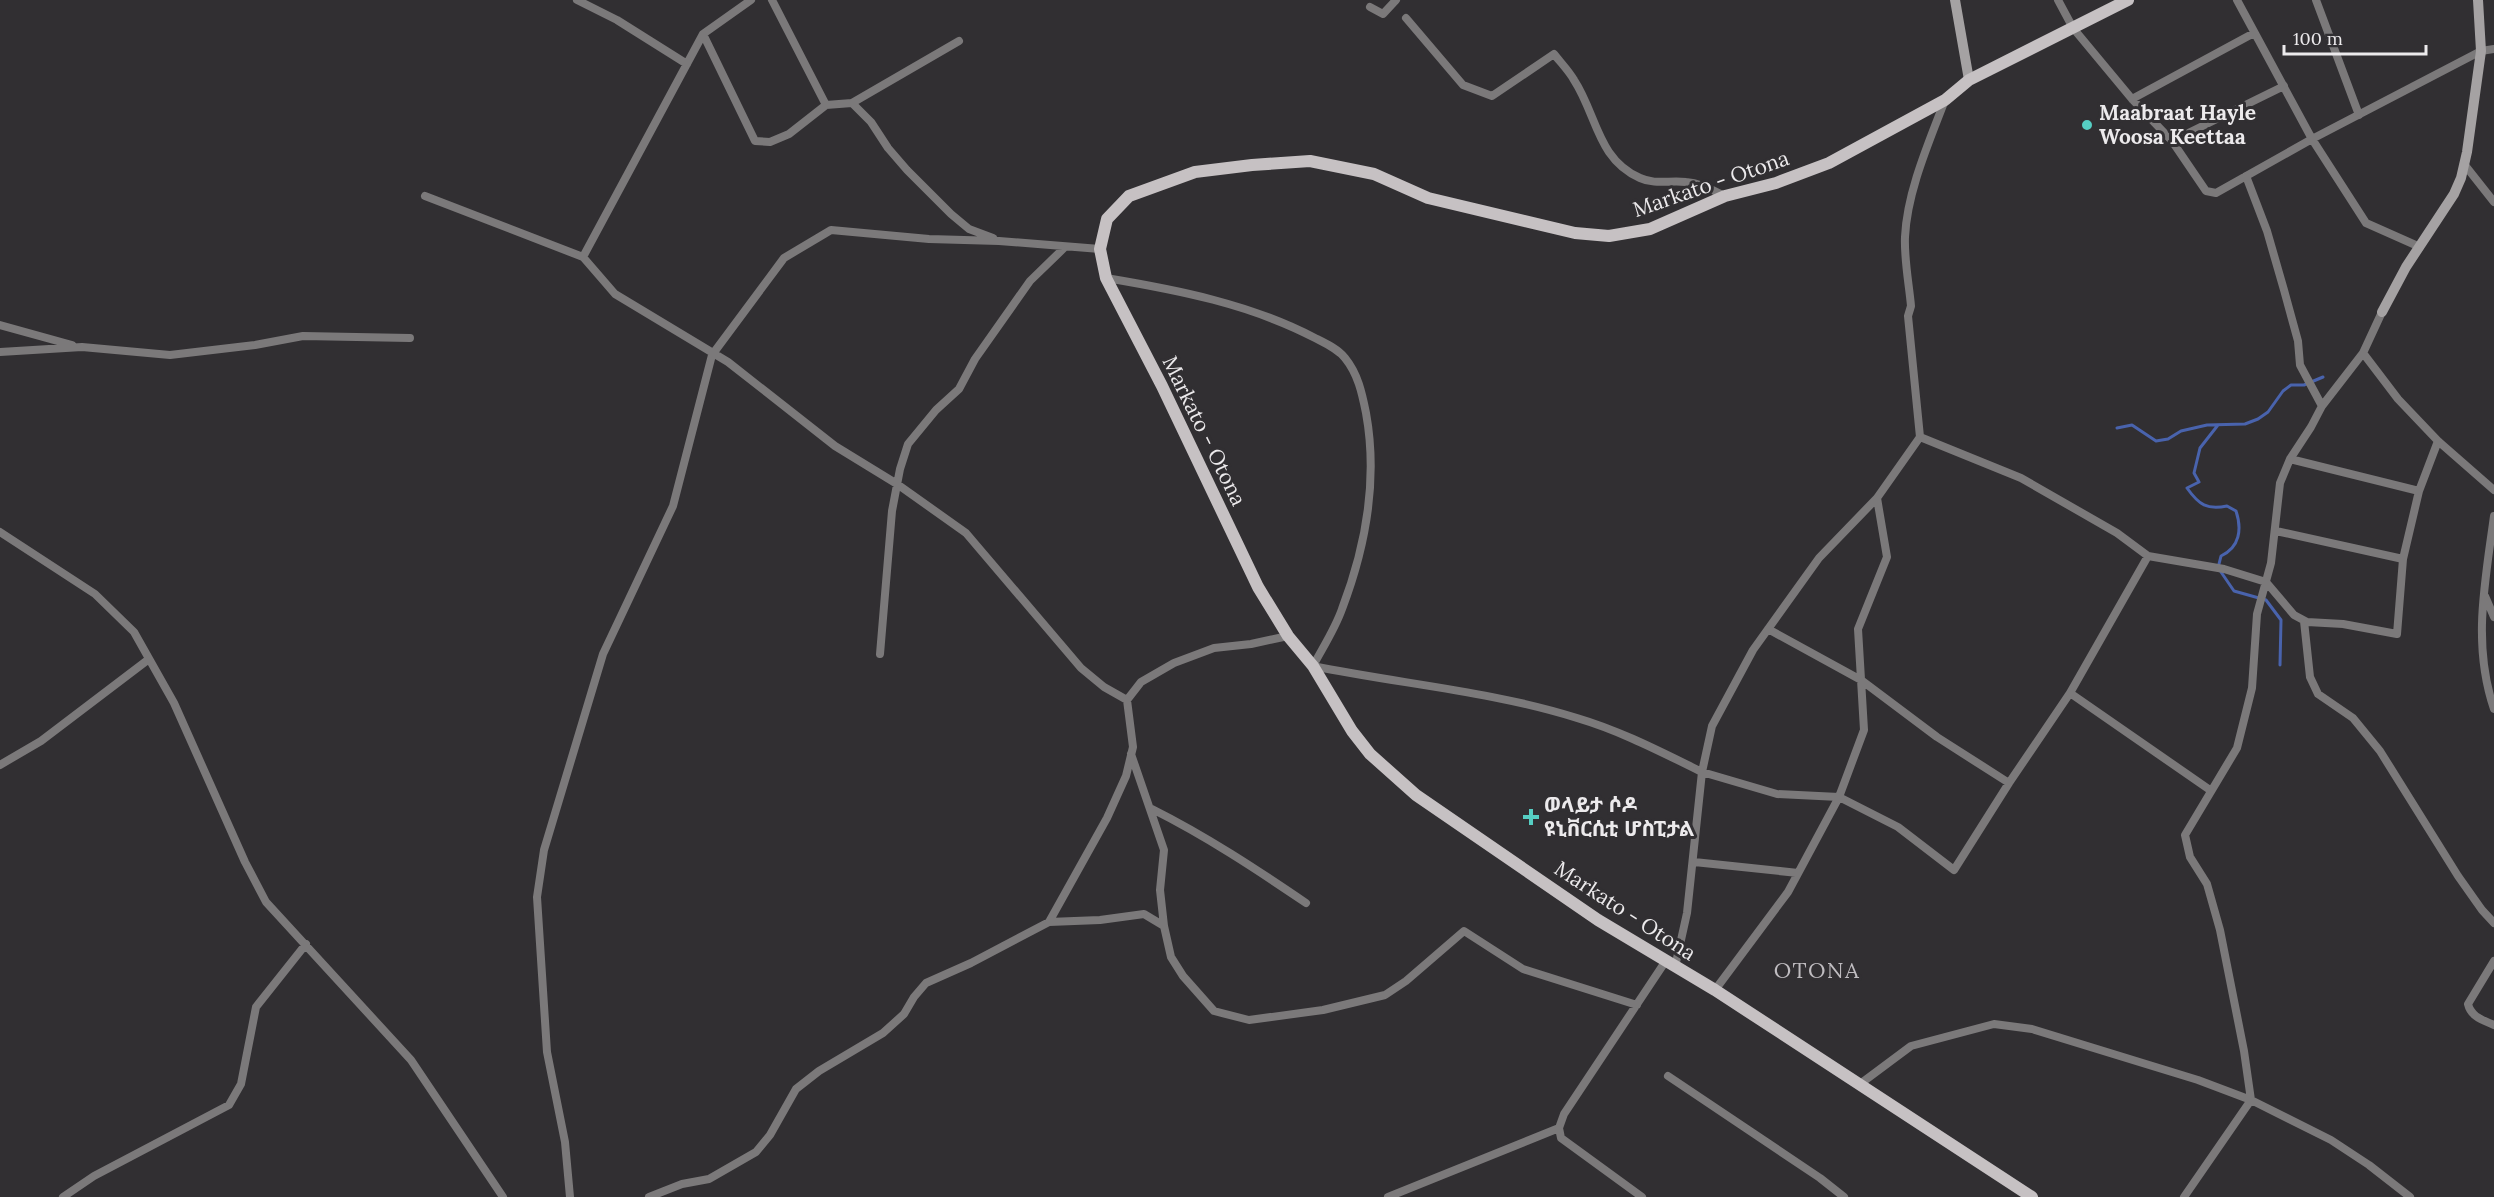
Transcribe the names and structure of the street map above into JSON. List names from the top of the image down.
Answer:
{
  "streets": {
    "main road": ["Markato - Otona"]
  },
  "districts": ["OTONA"],
  "places": {
    "other": ["Maabraat Hayle Woosa Keettaa"],
    "health": ["ወላይታ ሶዶ ዩኒቨርሲቲ ሆስፒታል"]
  },
  "scale_bar": "100 m"
}
